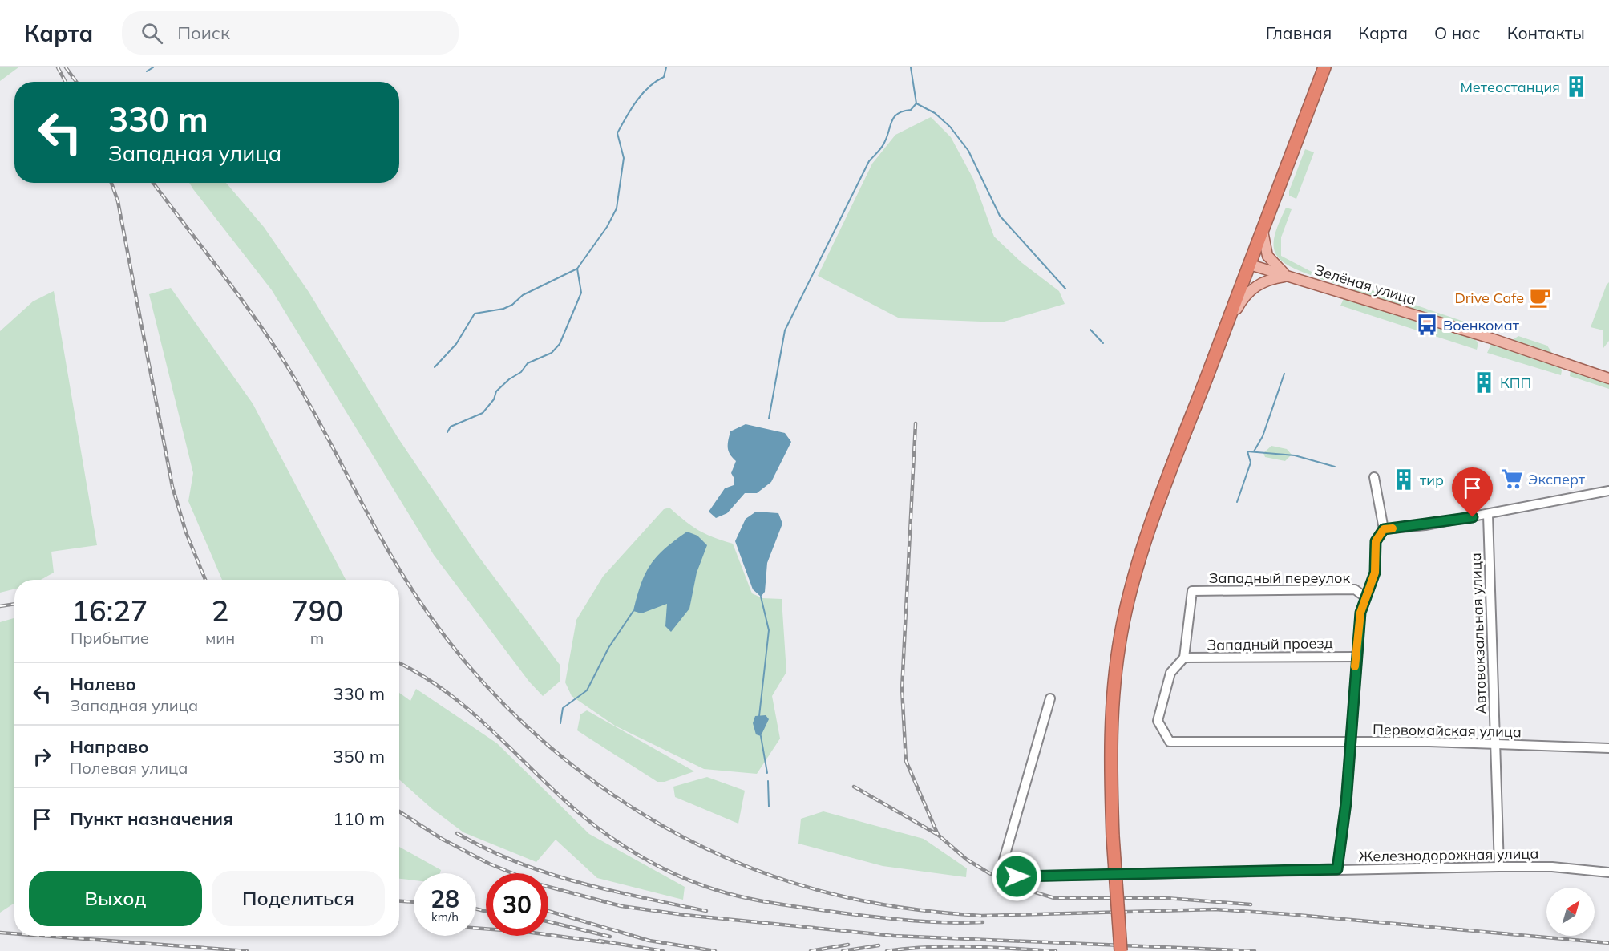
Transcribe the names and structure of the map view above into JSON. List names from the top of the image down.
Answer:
{
  "streets": {
    "main road": ["Зелёная улица"],
    "street": [
      "Западный переулок",
      "Автовокзальная улица",
      "Западный проезд",
      "Первомайская улица",
      "Железнодорожная улица"
    ]
  },
  "crossings": [
    ["Западный переулок", "Западный проезд"],
    ["Западный переулок", "Первомайская улица"],
    ["Автовокзальная улица", "Первомайская улица"],
    ["Автовокзальная улица", "Железнодорожная улица"],
    ["Западный проезд", "Первомайская улица"]
  ],
  "places": {
    "building": ["Метеостанция", "КПП", "тир"],
    "cafe": ["Drive Cafe"],
    "bus stop": ["Военкомат"],
    "supermarket": ["Эксперт"]
  },
  "north": "top right",
  "page": {
    "header": "Карта",
    "search": "Поиск",
    "nav": [
      "Главная",
      "Карта",
      "О нас",
      "Контакты"
    ],
    "turn": ["330 m", "Западная улица"],
    "eta": [
      "16:27",
      "Прибытие",
      "2",
      "мин",
      "790",
      "m"
    ],
    "list": [
      {
        "name": "Налево",
        "note": "Западная улица",
        "value": "330 m"
      },
      {
        "name": "Направо",
        "note": "Полевая улица",
        "value": "350 m"
      },
      {
        "name": "Пункт назначения",
        "value": "110 m"
      }
    ],
    "buttons": ["Выход", "Поделиться"],
    "speed": "28 km/h",
    "limit": "30"
  }
}
